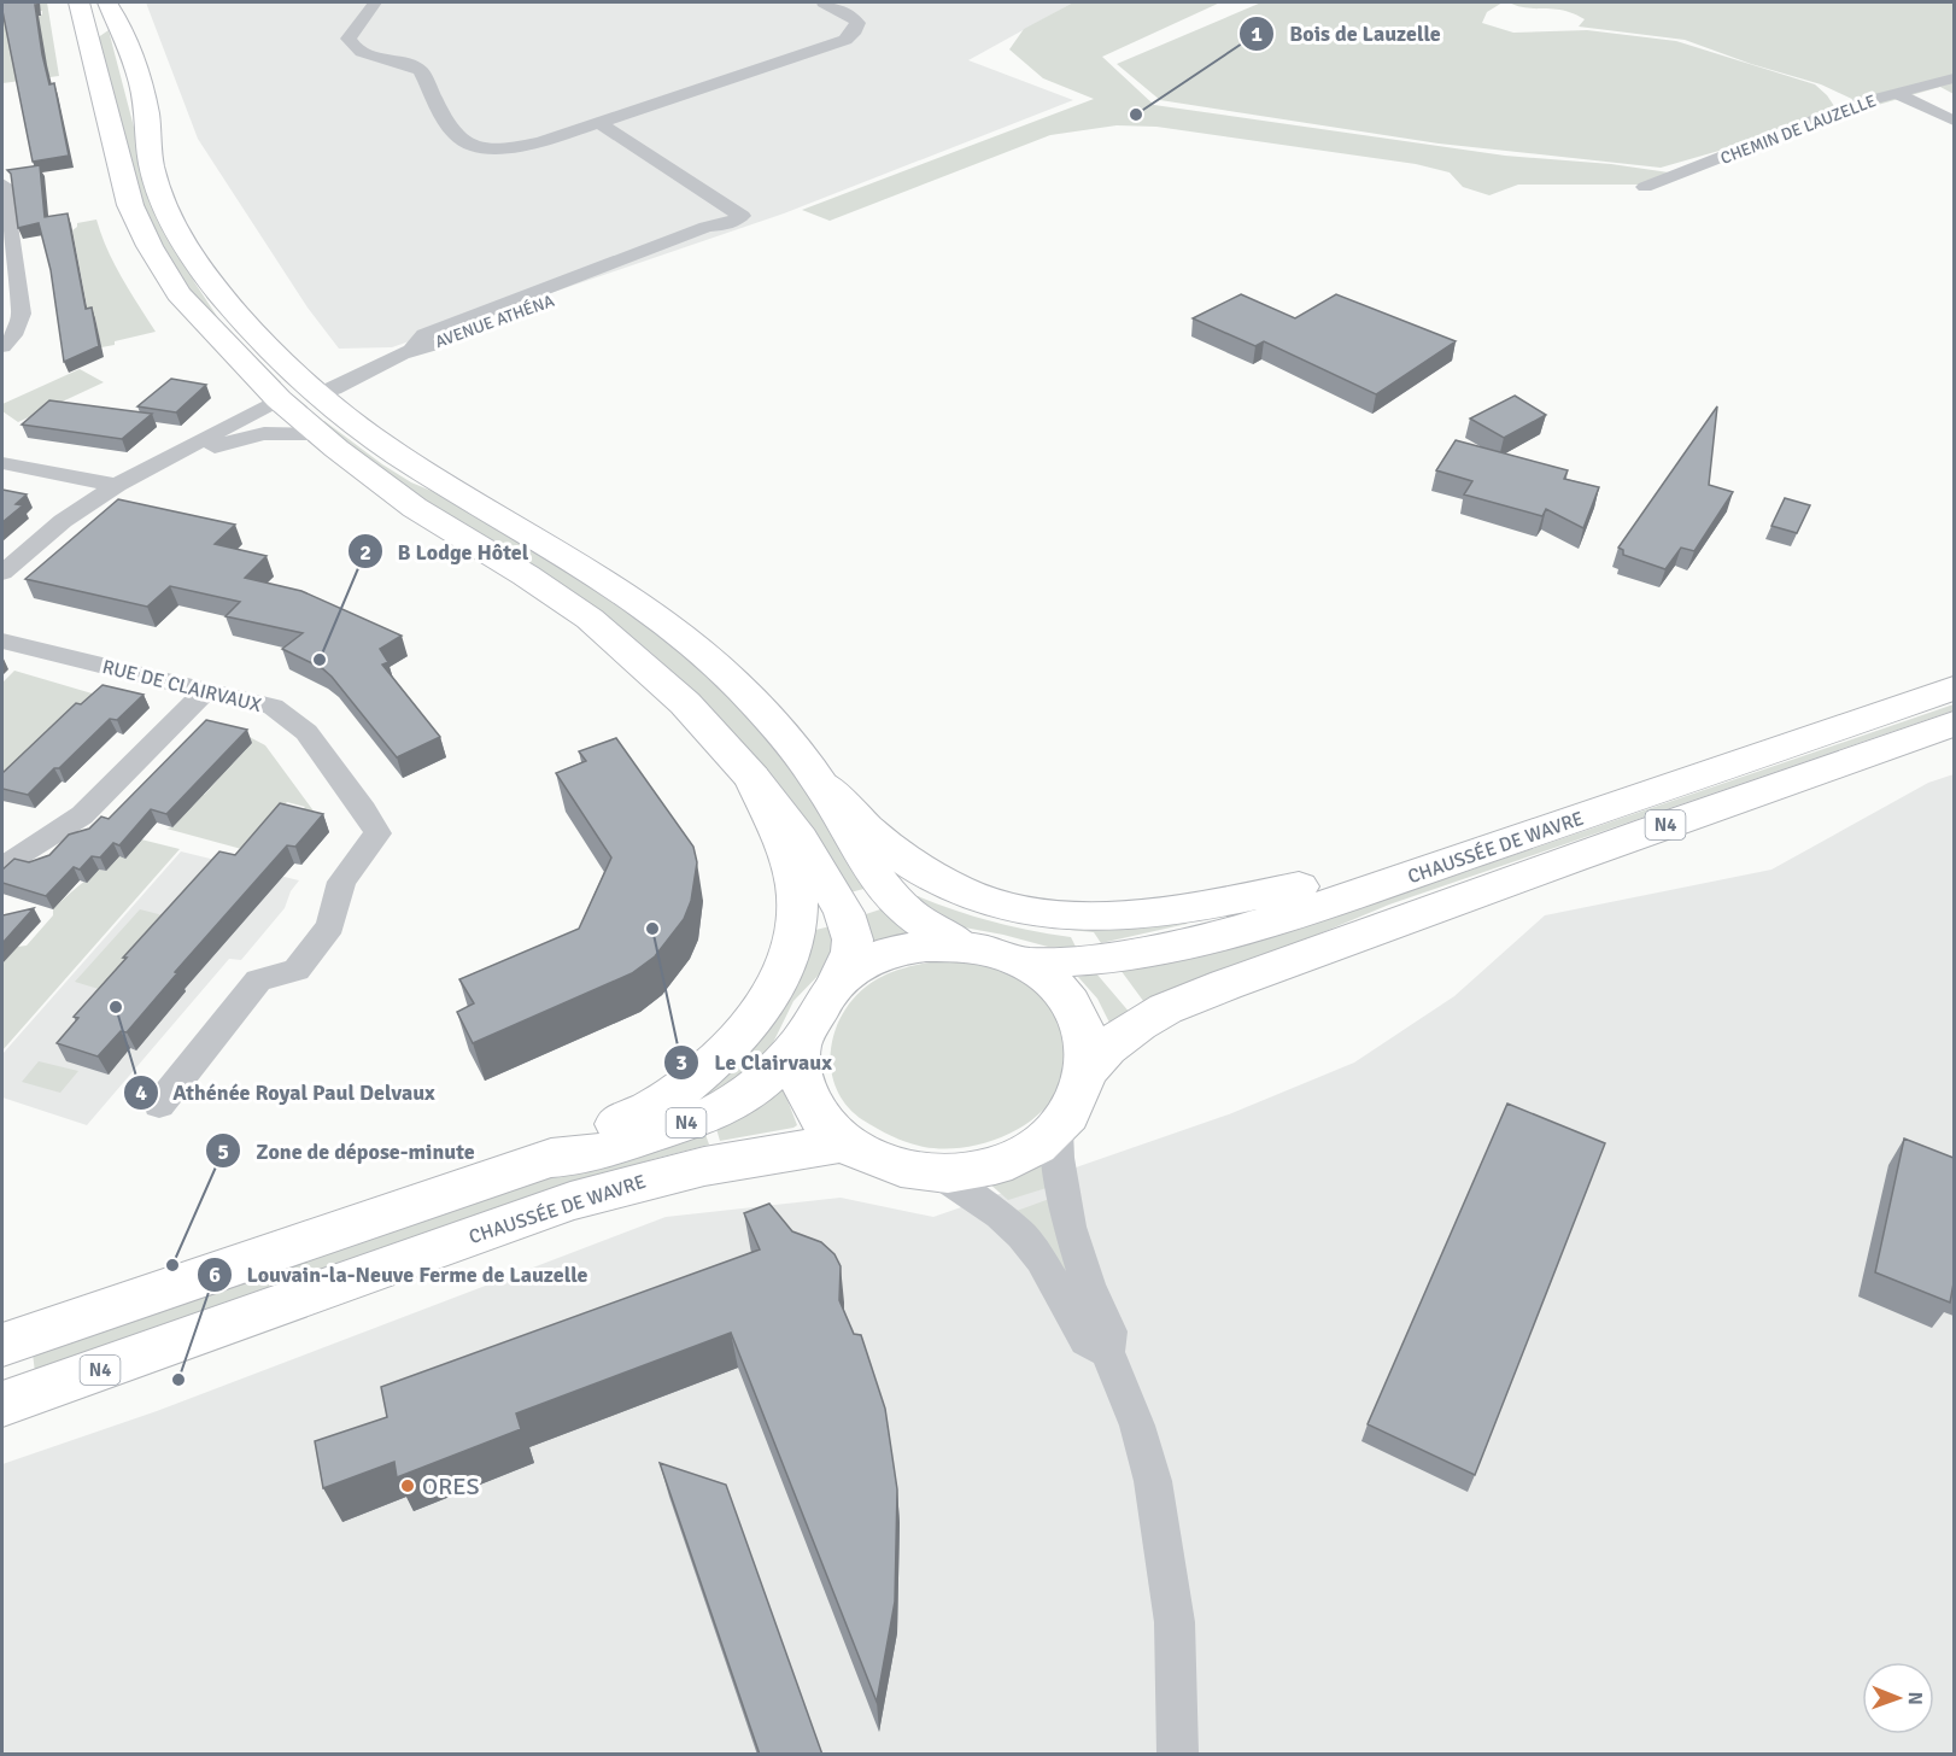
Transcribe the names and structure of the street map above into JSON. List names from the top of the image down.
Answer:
{
  "streets": {
    "main road": ["N4", "CHAUSSÉE DE WAVRE"],
    "street": ["CHEMIN DE LAUZELLE", "AVENUE ATHÉNA", "RUE DE CLAIRVAUX"]
  },
  "places": [
    "Bois de Lauzelle",
    "B Lodge Hôtel",
    "Le Clairvaux",
    "Athénée Royal Paul Delvaux",
    "Zone de dépose-minute",
    "Louvain-la-Neuve Ferme de Lauzelle",
    "ORES"
  ],
  "north": "right"
}
